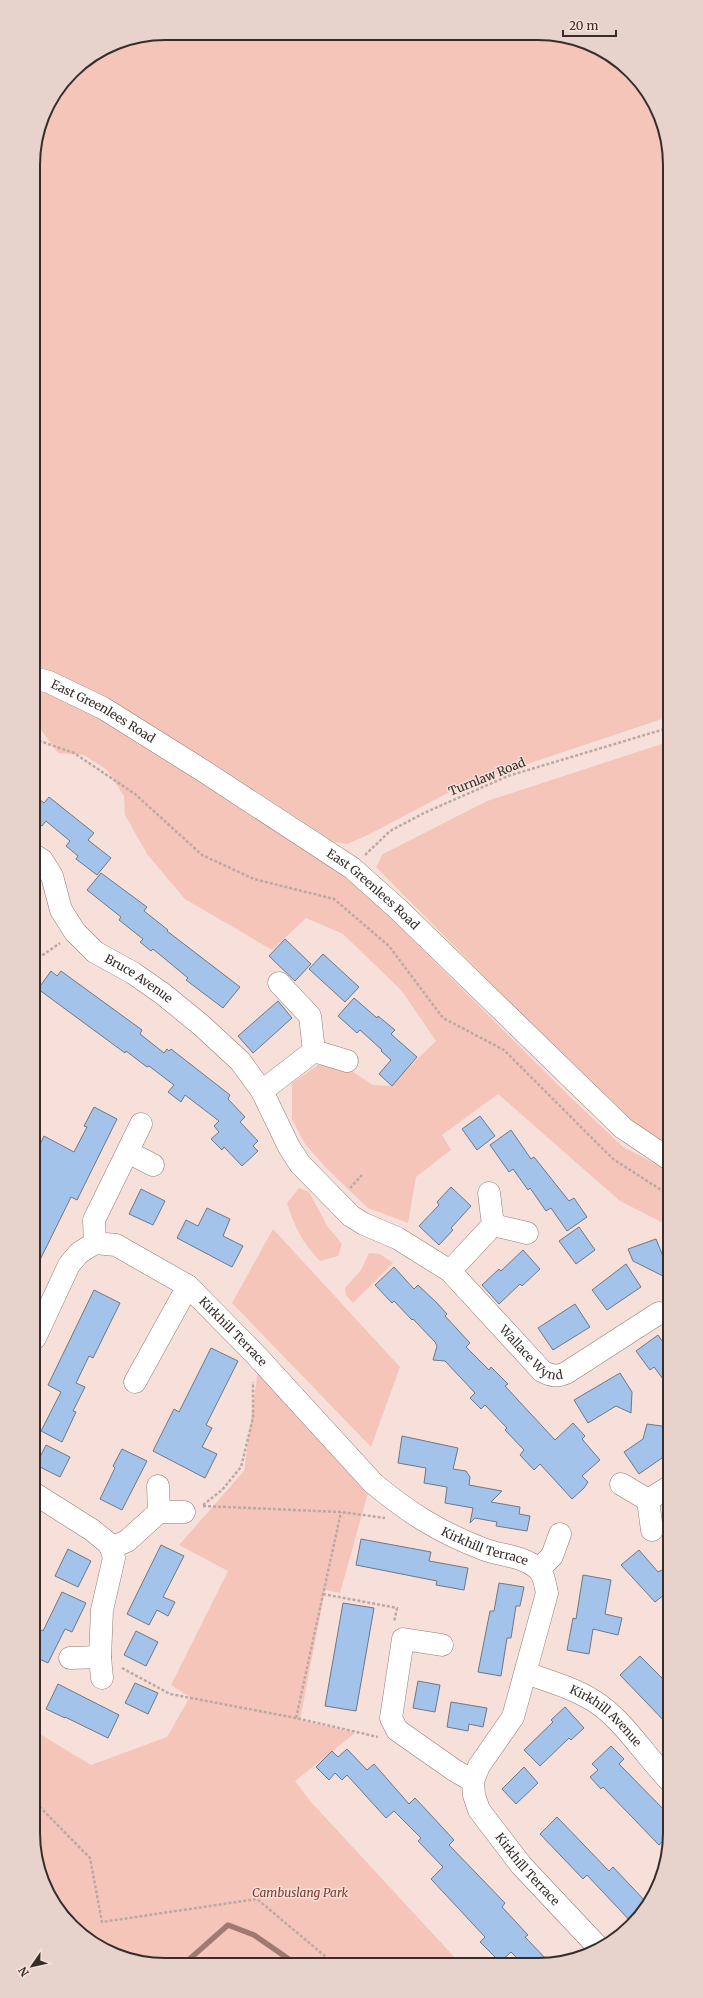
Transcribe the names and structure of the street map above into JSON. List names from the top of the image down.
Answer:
{
  "streets": {
    "street": [
      "East Greenlees Road",
      "Bruce Avenue",
      "Kirkhill Terrace",
      "Wallace Wynd",
      "Kirkhill Avenue"
    ],
    "path": ["Turnlaw Road"]
  },
  "crossings": [
    ["East Greenlees Road", "Turnlaw Road"],
    ["Bruce Avenue", "Wallace Wynd"],
    ["Kirkhill Terrace", "Kirkhill Avenue"]
  ],
  "parks": ["Cambuslang Park"],
  "scale_bar": "20 m",
  "north": "bottom left"
}
